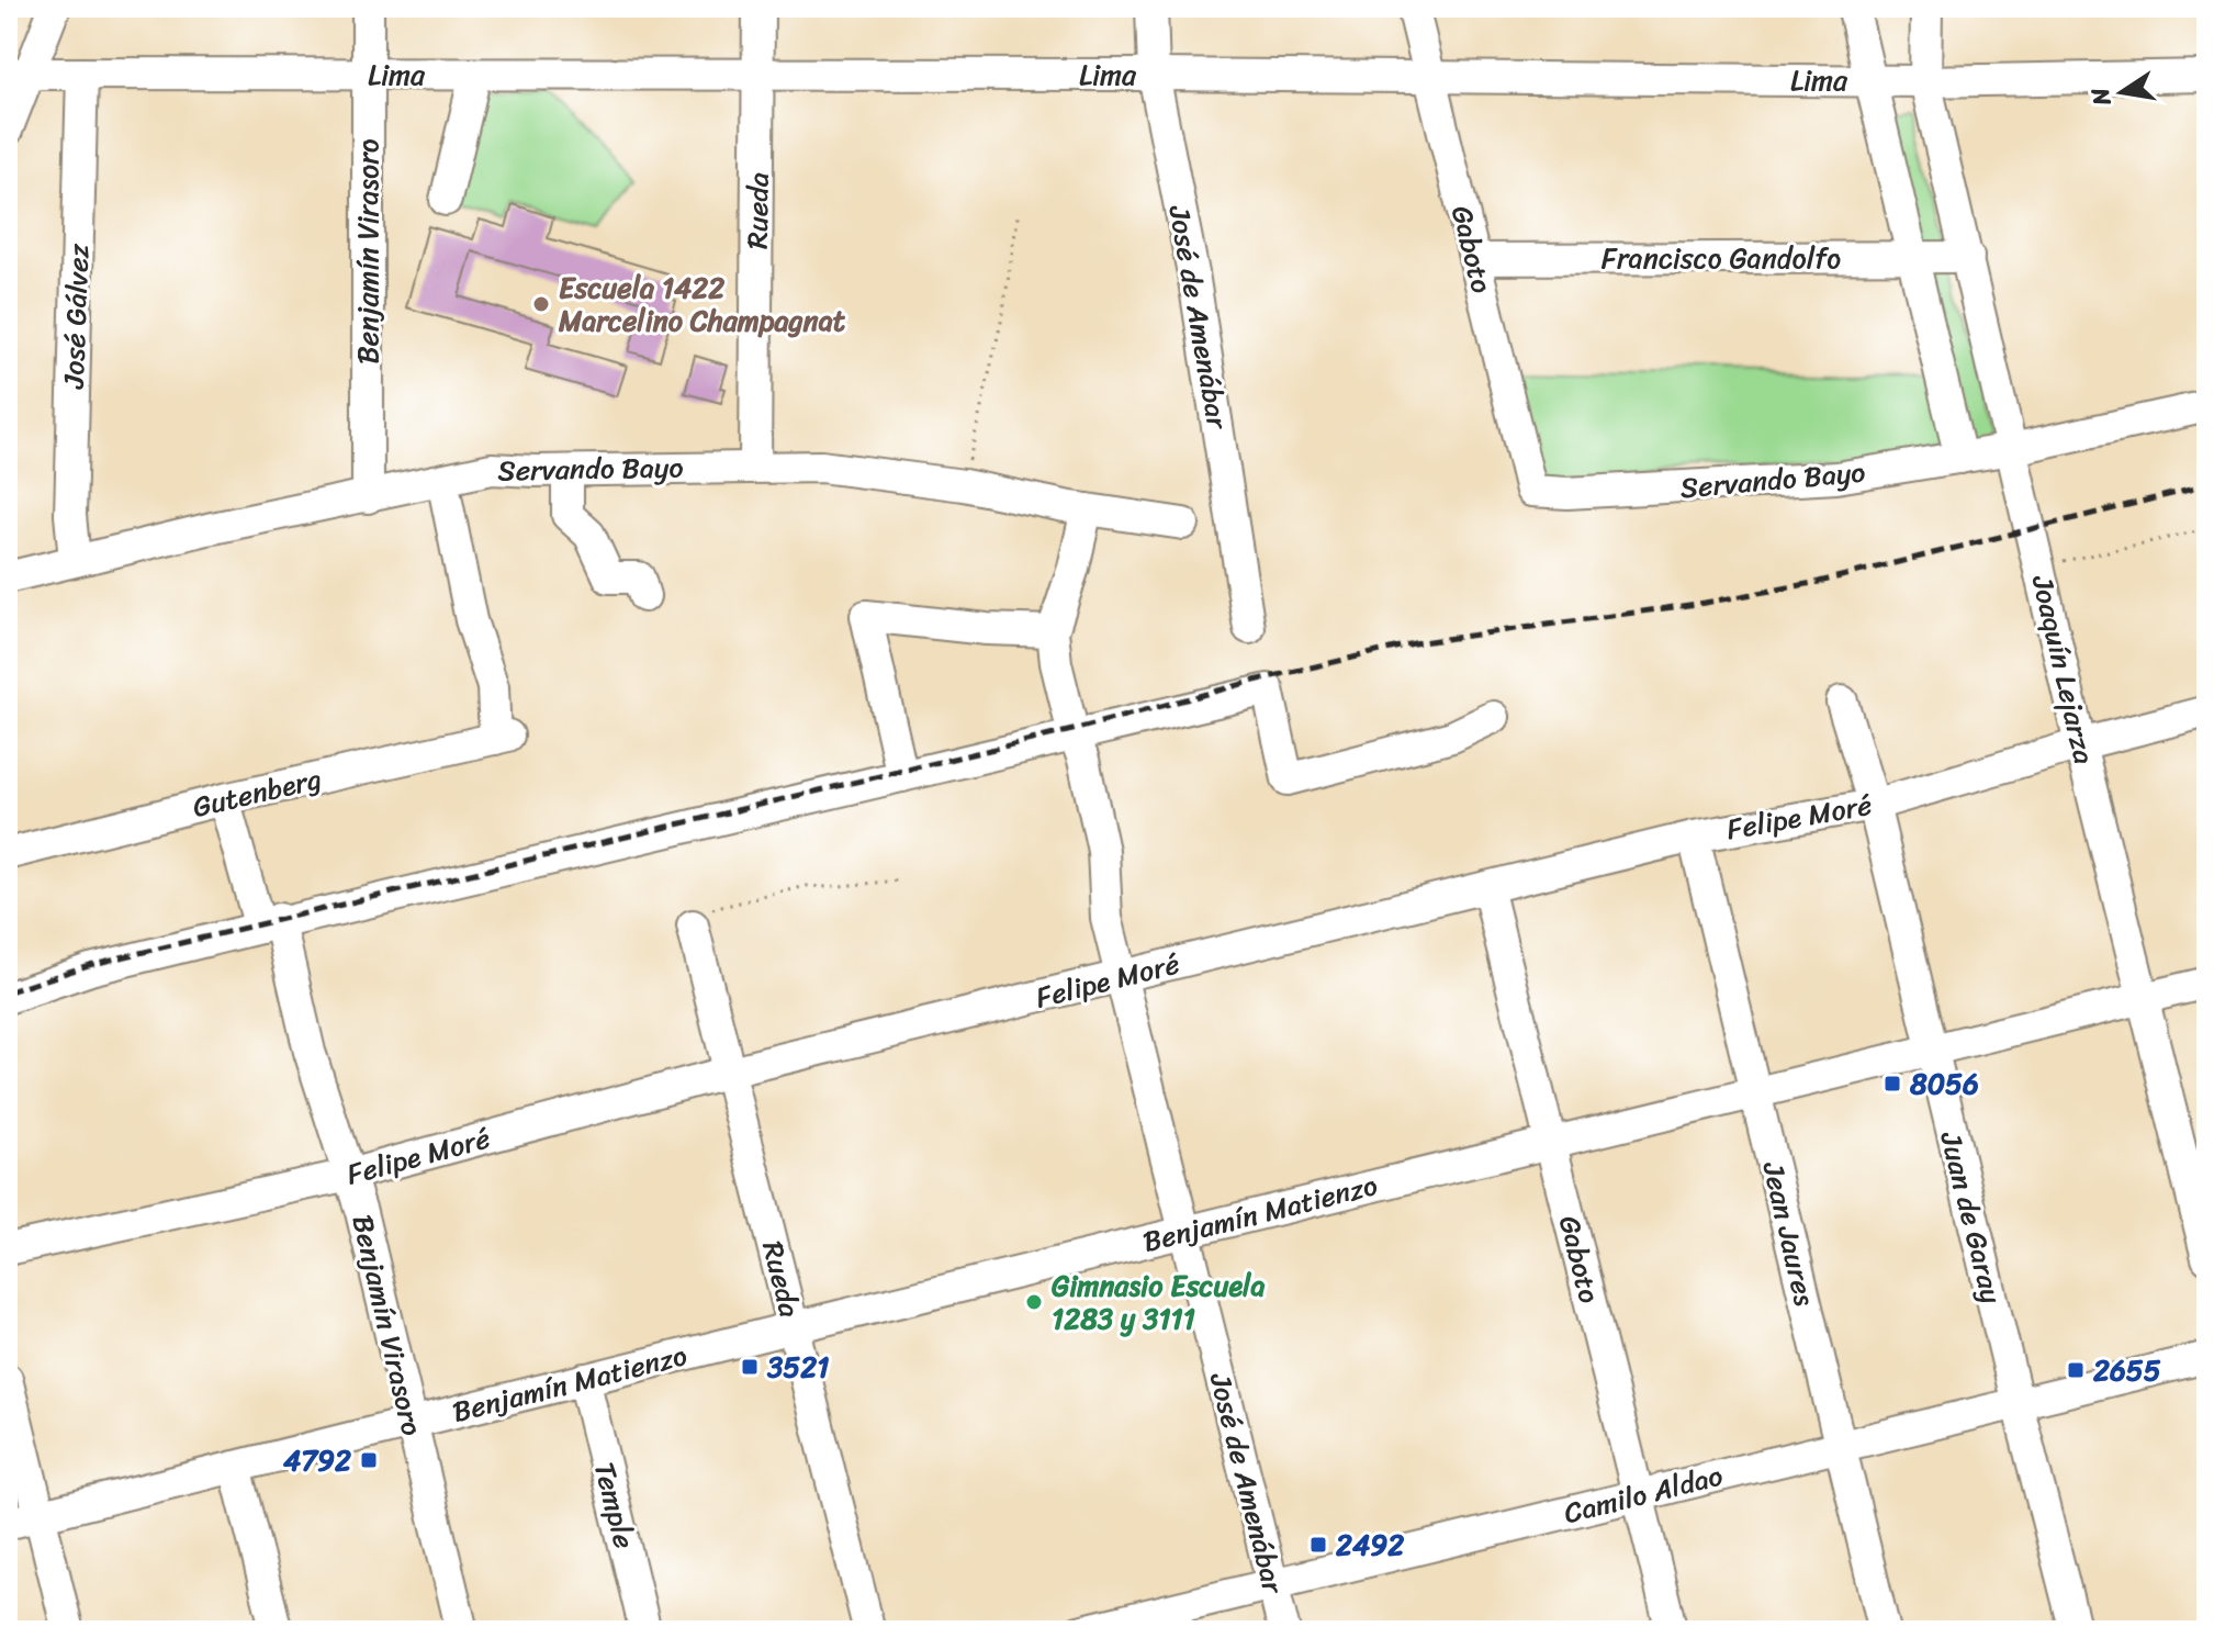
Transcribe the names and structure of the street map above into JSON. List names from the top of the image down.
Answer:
{
  "streets": {
    "street": [
      "Lima",
      "Rueda",
      "Gaboto",
      "Benjamín Virasoro",
      "Francisco Gandolfo",
      "José Gálvez",
      "José de Amenábar",
      "Servando Bayo",
      "Joaquín Lejarza",
      "Gutenberg",
      "Felipe Moré",
      "Benjamín Matienzo",
      "Juan de Garay",
      "Jean Jaures",
      "Camilo Aldao",
      "Temple"
    ]
  },
  "crossings": [
    ["Lima", "Rueda"],
    ["Lima", "Gaboto"],
    ["Lima", "Benjamín Virasoro"],
    ["Lima", "José Gálvez"],
    ["Lima", "José de Amenábar"],
    ["Lima", "Joaquín Lejarza"],
    ["Rueda", "Servando Bayo"],
    ["Rueda", "Felipe Moré"],
    ["Rueda", "Benjamín Matienzo"],
    ["Gaboto", "Francisco Gandolfo"],
    ["Gaboto", "Servando Bayo"],
    ["Gaboto", "Felipe Moré"],
    ["Gaboto", "Benjamín Matienzo"],
    ["Gaboto", "Camilo Aldao"],
    ["Benjamín Virasoro", "Servando Bayo"],
    ["Benjamín Virasoro", "Gutenberg"],
    ["Benjamín Virasoro", "Felipe Moré"],
    ["Benjamín Virasoro", "Benjamín Matienzo"],
    ["Francisco Gandolfo", "Joaquín Lejarza"],
    ["José Gálvez", "Servando Bayo"],
    ["José de Amenábar", "Felipe Moré"],
    ["José de Amenábar", "Benjamín Matienzo"],
    ["José de Amenábar", "Camilo Aldao"],
    ["Servando Bayo", "Joaquín Lejarza"],
    ["Servando Bayo", "Gutenberg"],
    ["Joaquín Lejarza", "Felipe Moré"],
    ["Joaquín Lejarza", "Benjamín Matienzo"],
    ["Felipe Moré", "Juan de Garay"],
    ["Felipe Moré", "Jean Jaures"],
    ["Benjamín Matienzo", "Juan de Garay"],
    ["Benjamín Matienzo", "Jean Jaures"],
    ["Benjamín Matienzo", "Temple"],
    ["Juan de Garay", "Camilo Aldao"],
    ["Jean Jaures", "Camilo Aldao"]
  ],
  "places": {
    "other": ["Escuela 1422 Marcelino Champagnat", "Gimnasio Escuela 1283 y 3111"],
    "transit": [
      "8056",
      "3521",
      "2655",
      "4792",
      "2492"
    ]
  },
  "north": "left"
}
